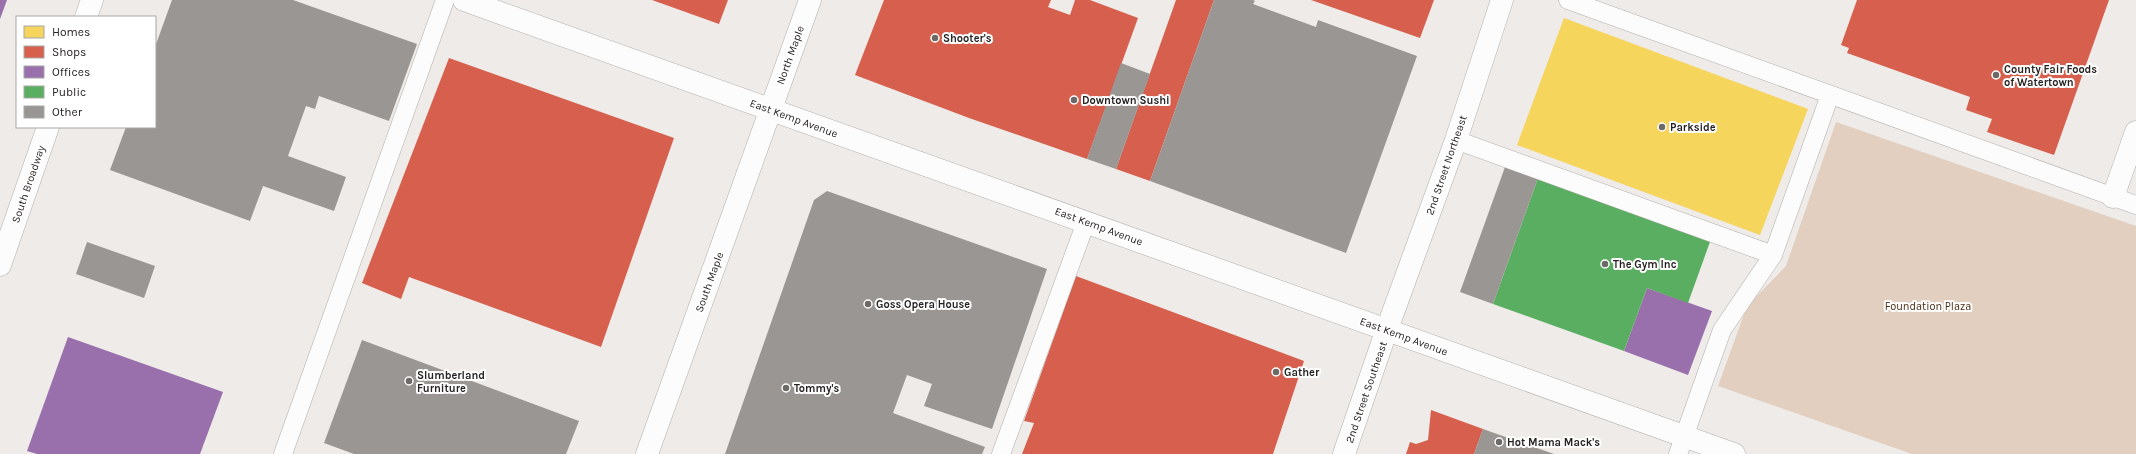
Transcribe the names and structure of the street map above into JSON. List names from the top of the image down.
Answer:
{
  "streets": {
    "street": [
      "North Maple",
      "East Kemp Avenue",
      "2nd Street Northeast",
      "South Broadway",
      "South Maple",
      "2nd Street Southeast"
    ]
  },
  "crossings": [
    ["North Maple", "East Kemp Avenue"],
    ["North Maple", "South Maple"],
    ["East Kemp Avenue", "2nd Street Northeast"],
    ["East Kemp Avenue", "South Maple"],
    ["East Kemp Avenue", "2nd Street Southeast"],
    ["2nd Street Northeast", "2nd Street Southeast"]
  ],
  "parks": ["Foundation Plaza"],
  "places": [
    "Shooter's",
    "County Fair Foods of Watertown",
    "Downtown Sushi",
    "Parkside",
    "The Gym Inc",
    "Goss Opera House",
    "Gather",
    "Slumberland Furniture",
    "Tommy's",
    "Hot Mama Mack's"
  ],
  "legend": [
    "Homes",
    "Shops",
    "Offices",
    "Public",
    "Other"
  ]
}
